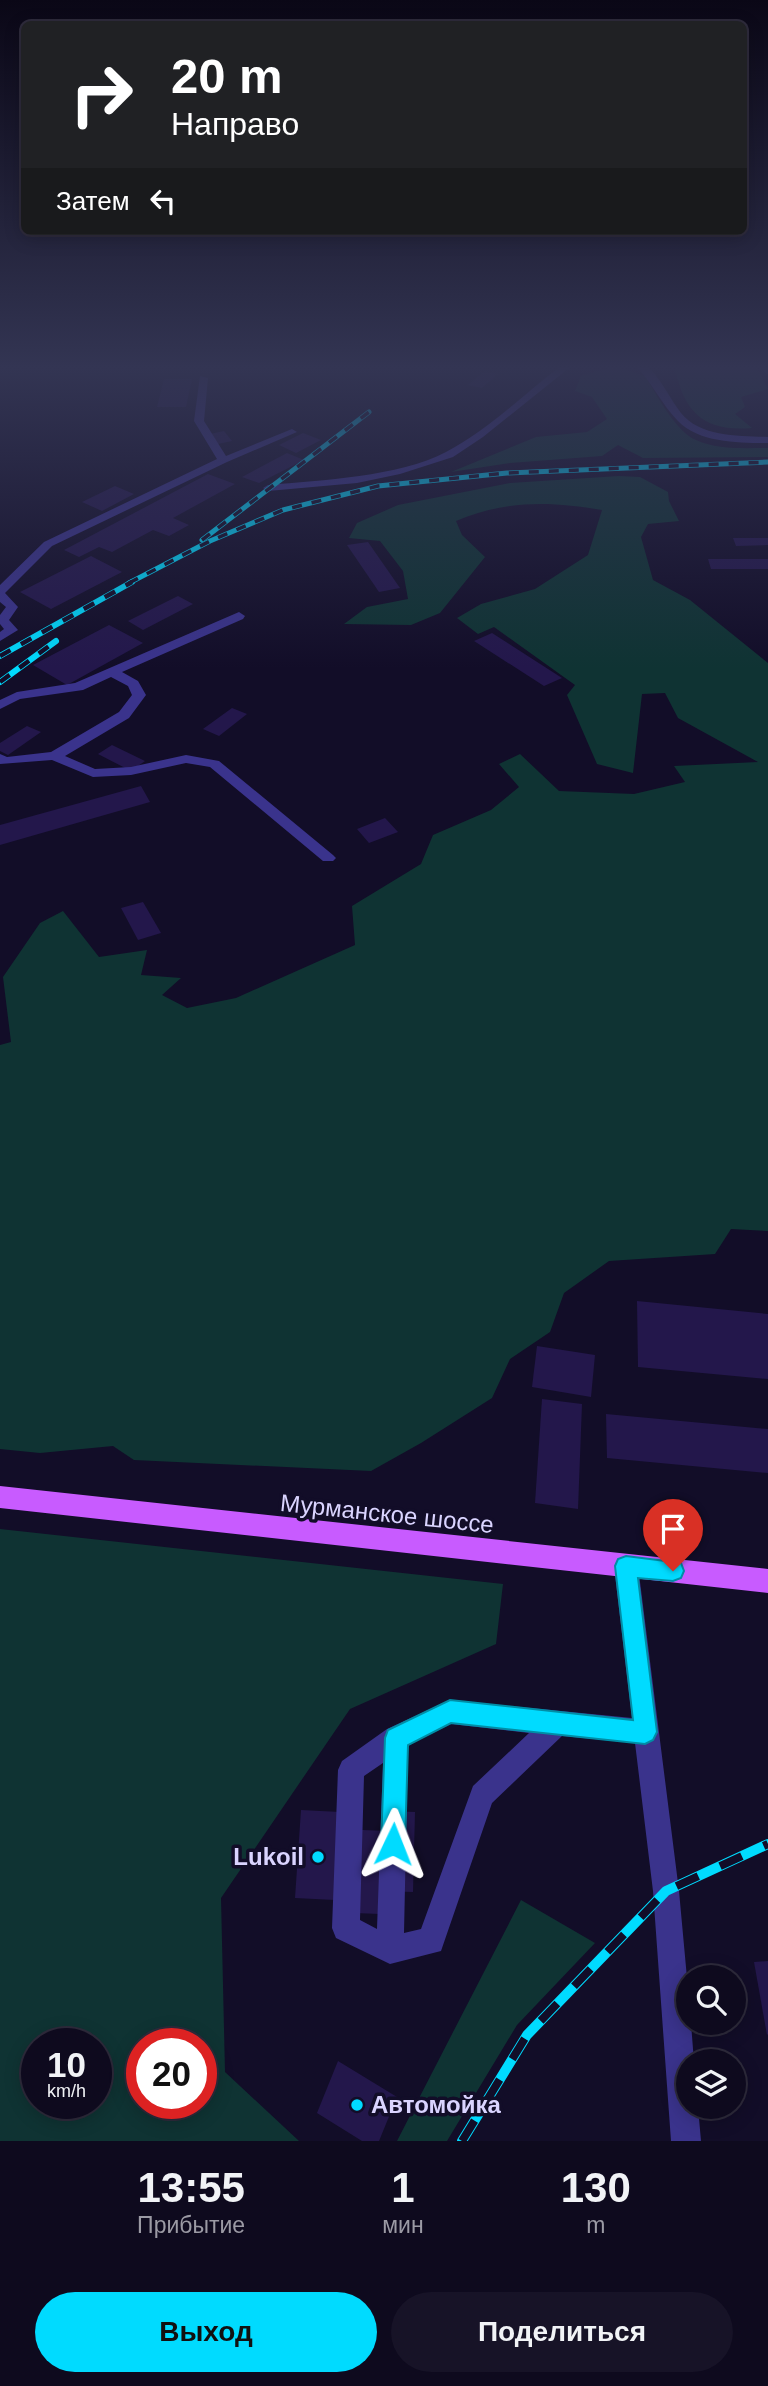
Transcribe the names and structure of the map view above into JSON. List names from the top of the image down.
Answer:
{
  "streets": {
    "main road": ["Мурманское шоссе"]
  },
  "places": ["Lukoil", "Автомойка"],
  "page": {
    "turn": ["20 m", "Направо"],
    "then": "Затем",
    "speed": "10 km/h",
    "limit": "20",
    "eta": [
      "13:55",
      "Прибытие",
      "1",
      "мин",
      "130",
      "m"
    ],
    "buttons": ["Выход", "Поделиться"]
  }
}
